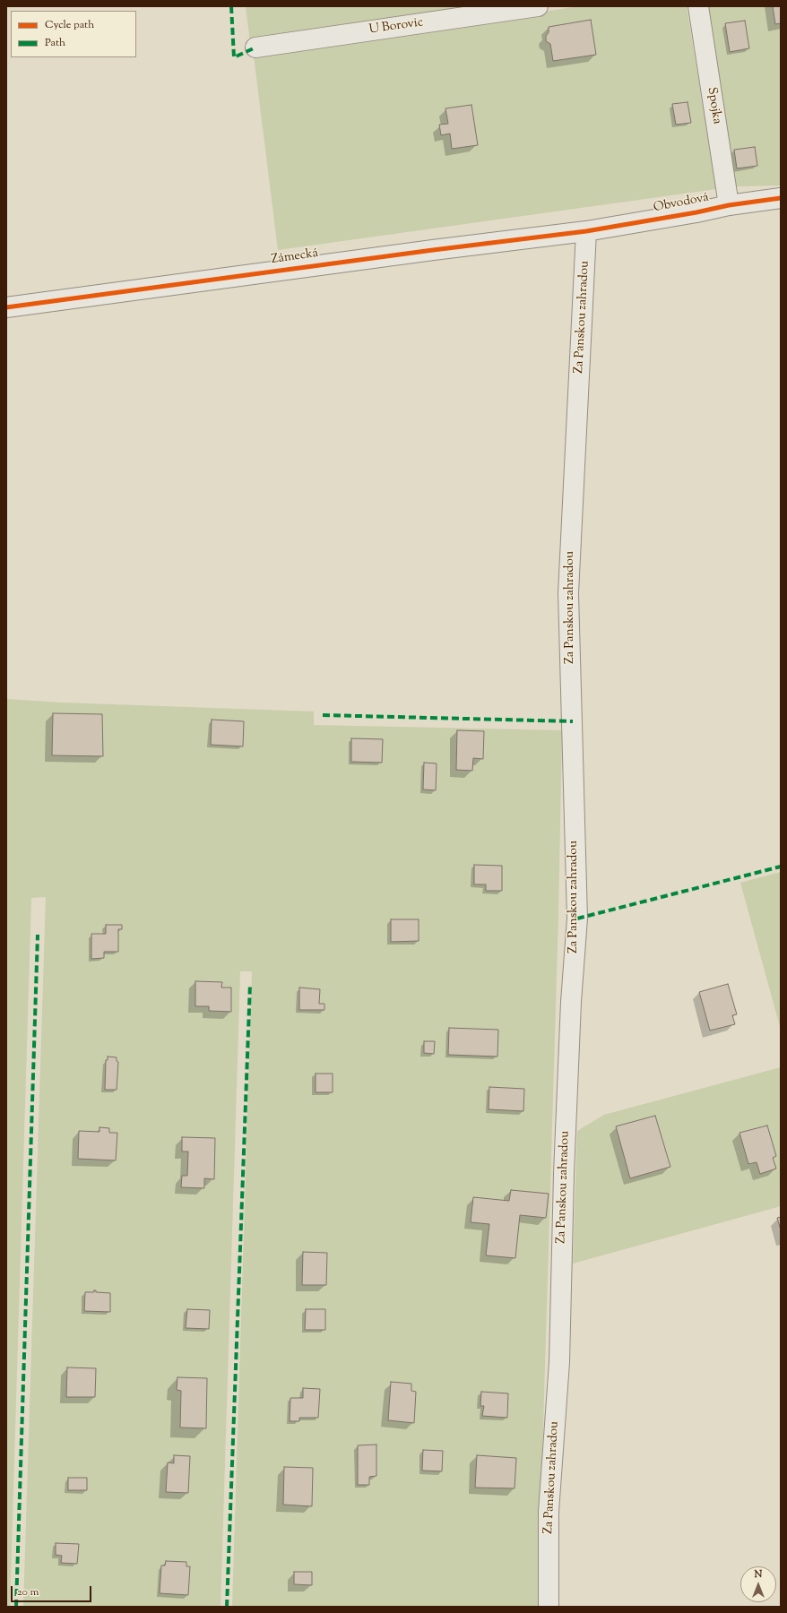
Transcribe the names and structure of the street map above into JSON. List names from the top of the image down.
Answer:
{
  "streets": {
    "street": [
      "U Borovic",
      "Spojka",
      "Obvodová",
      "Zámecká",
      "Za Panskou zahradou"
    ]
  },
  "crossings": [
    ["Spojka", "Obvodová"],
    ["Obvodová", "Zámecká"],
    ["Obvodová", "Za Panskou zahradou"],
    ["Zámecká", "Za Panskou zahradou"]
  ],
  "legend": ["Cycle path", "Path"],
  "scale_bar": "20 m",
  "north": "top"
}
